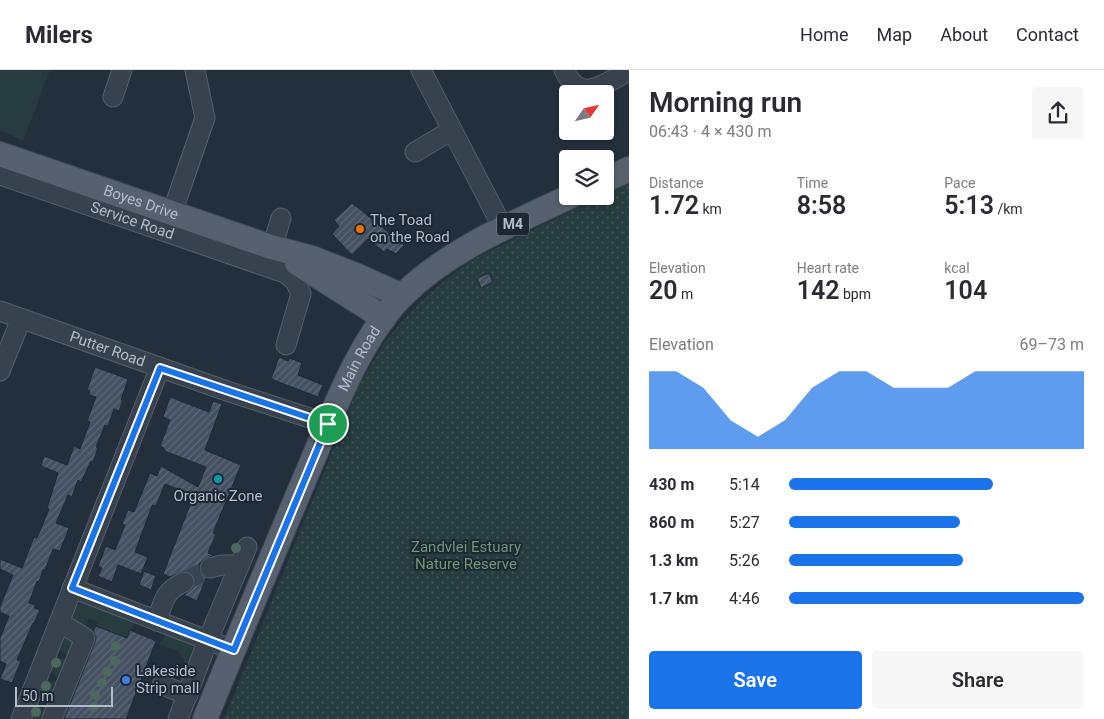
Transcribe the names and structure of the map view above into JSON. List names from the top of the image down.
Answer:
{
  "streets": {
    "main road": ["Boyes Drive", "M4", "Main Road"],
    "street": ["Service Road", "Putter Road"]
  },
  "crossings": [
    ["Boyes Drive", "Service Road"],
    ["Boyes Drive", "Main Road"],
    ["Putter Road", "Main Road"]
  ],
  "parks": ["Zandvlei Estuary Nature Reserve"],
  "places": ["The Toad on the Road", "Organic Zone", "Lakeside Strip mall"],
  "scale_bar": "50 m",
  "north": "top right",
  "page": {
    "header": "Milers",
    "nav": [
      "Home",
      "Map",
      "About",
      "Contact"
    ],
    "heading": ["Morning run", "06:43 · 4 × 430 m"],
    "stats": [
      ["Distance", "1.72 km"],
      ["Time", "8:58"],
      ["Pace", "5:13 /km"],
      ["Elevation", "20 m"],
      ["Heart rate", "142 bpm"],
      ["kcal", "104"]
    ],
    "chart": ["Elevation", "69–73 m"],
    "list": [
      {
        "name": "430 m",
        "note": "5:14"
      },
      {
        "name": "860 m",
        "note": "5:27"
      },
      {
        "name": "1.3 km",
        "note": "5:26"
      },
      {
        "name": "1.7 km",
        "note": "4:46"
      }
    ],
    "buttons": ["Save", "Share"],
    "scale": "50 m"
  }
}
